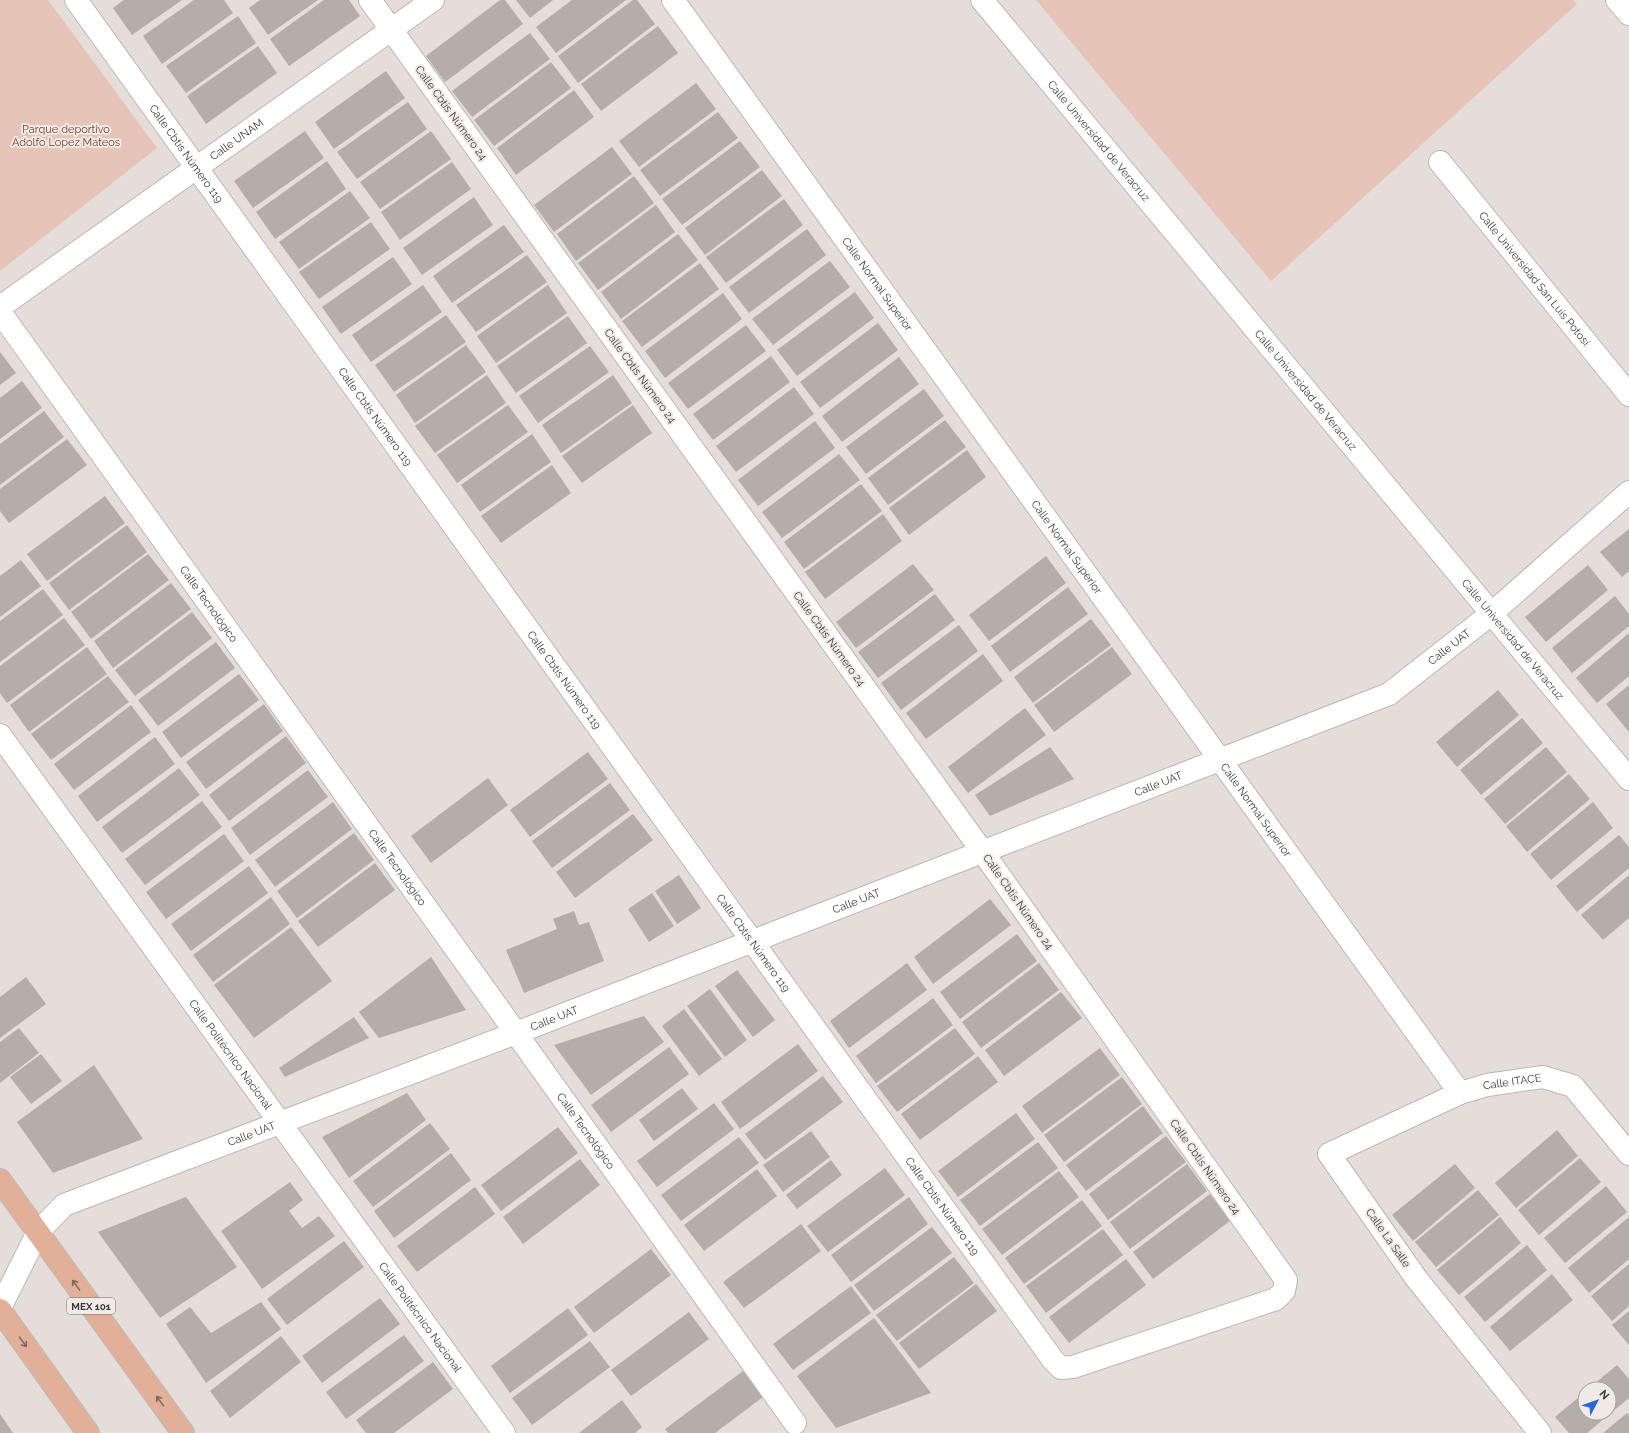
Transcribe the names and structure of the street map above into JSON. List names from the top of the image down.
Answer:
{
  "streets": {
    "main road": ["MEX 101"],
    "street": [
      "Calle Cbtis Número 24",
      "Calle UNAM",
      "Calle Universidad de Veracruz",
      "Calle Cbtis Número 119",
      "Calle Universidad San Luis Potosí",
      "Calle Normal Superior",
      "Calle Tecnológico",
      "Calle UAT",
      "Calle Politécnico Nacional",
      "Calle ITACE",
      "Calle La Salle"
    ]
  },
  "crossings": [
    ["Calle Cbtis Número 24", "Calle UNAM"],
    ["Calle Cbtis Número 24", "Calle Cbtis Número 119"],
    ["Calle Cbtis Número 24", "Calle UAT"],
    ["Calle UNAM", "Calle Cbtis Número 119"],
    ["Calle Universidad de Veracruz", "Calle UAT"],
    ["Calle Cbtis Número 119", "Calle UAT"],
    ["Calle Normal Superior", "Calle UAT"],
    ["Calle Normal Superior", "Calle ITACE"],
    ["Calle Normal Superior", "Calle La Salle"],
    ["Calle Tecnológico", "Calle UAT"],
    ["Calle UAT", "Calle Politécnico Nacional"],
    ["Calle UAT", "MEX 101"],
    ["Calle ITACE", "Calle La Salle"]
  ],
  "parks": ["Parque deportivo Adolfo Lopez Mateos"],
  "north": "top right"
}
